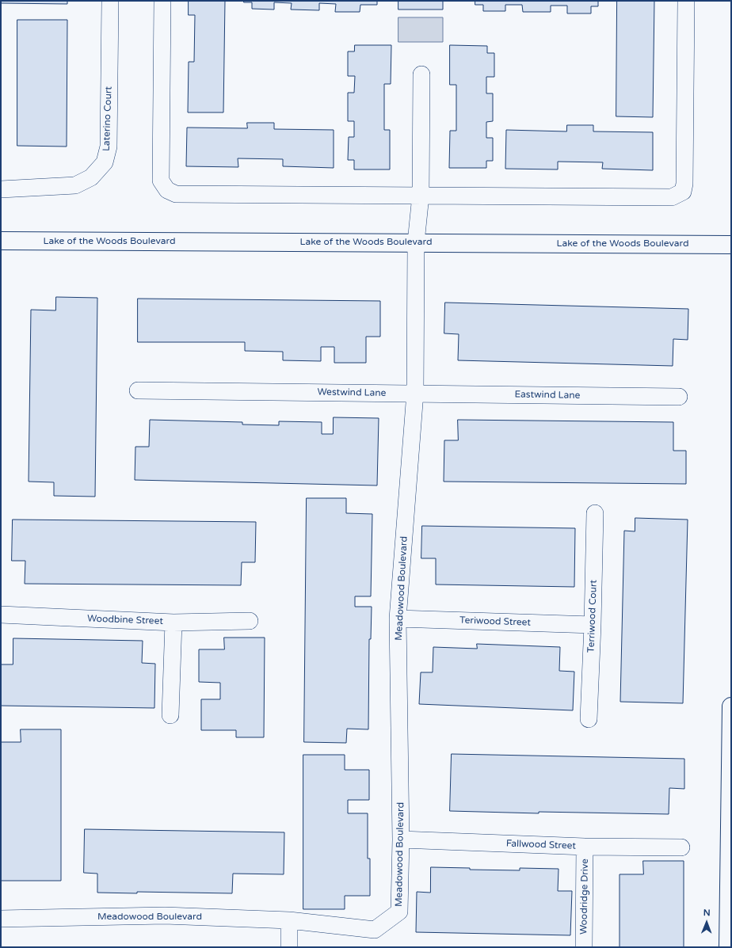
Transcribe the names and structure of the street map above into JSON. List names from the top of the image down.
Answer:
{
  "streets": {
    "street": [
      "Laterino Court",
      "Lake of the Woods Boulevard",
      "Westwind Lane",
      "Eastwind Lane",
      "Meadowood Boulevard",
      "Terriwood Court",
      "Woodbine Street",
      "Teriwood Street",
      "Fallwood Street",
      "Woodridge Drive"
    ]
  },
  "crossings": [
    ["Westwind Lane", "Eastwind Lane"],
    ["Westwind Lane", "Meadowood Boulevard"],
    ["Eastwind Lane", "Meadowood Boulevard"],
    ["Meadowood Boulevard", "Teriwood Street"],
    ["Meadowood Boulevard", "Fallwood Street"],
    ["Terriwood Court", "Teriwood Street"],
    ["Fallwood Street", "Woodridge Drive"]
  ],
  "north": "top"
}
